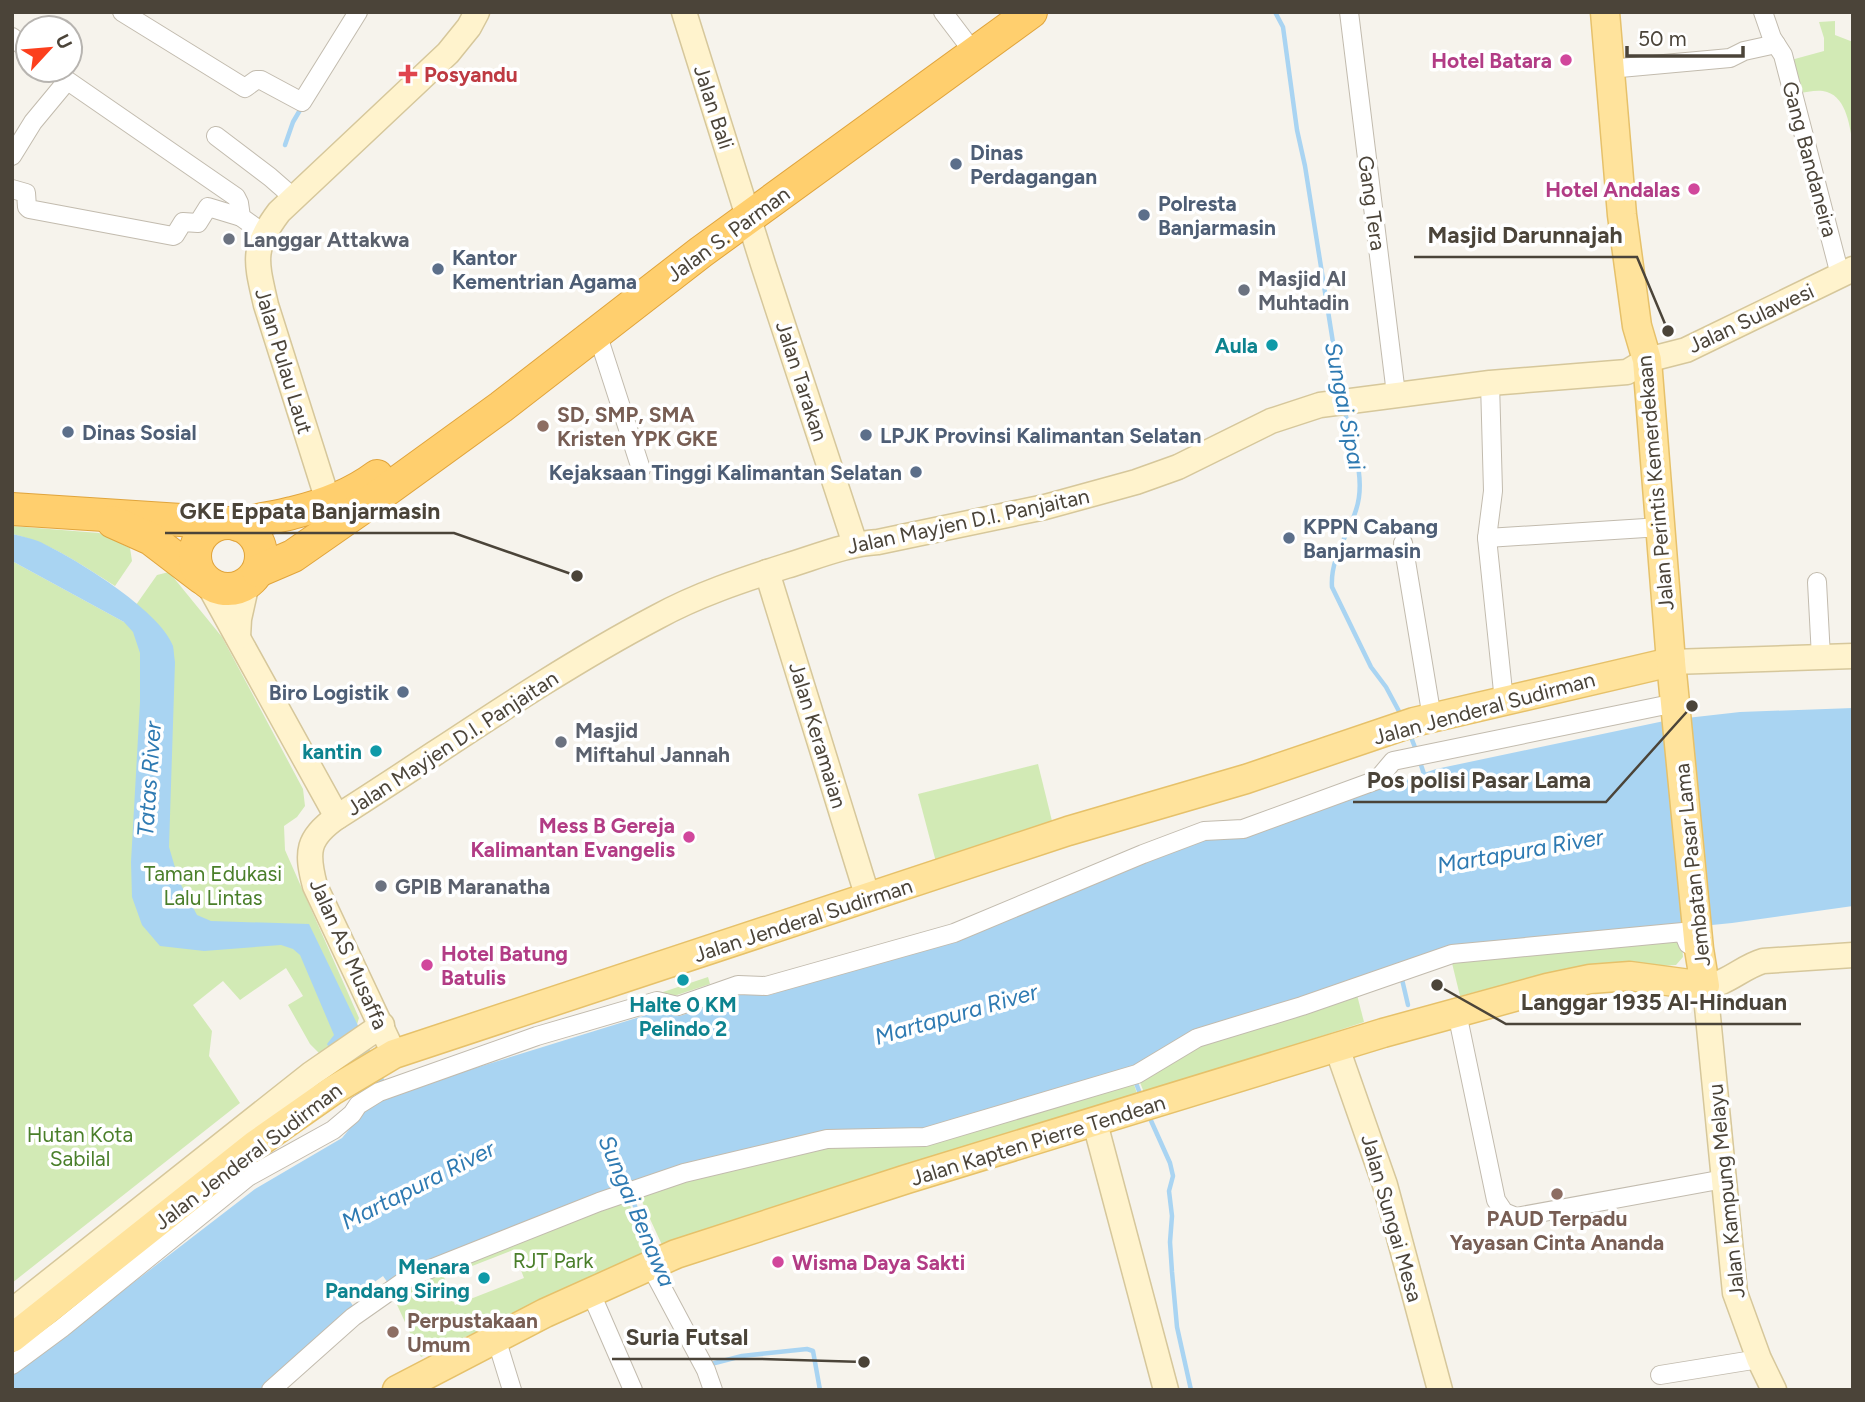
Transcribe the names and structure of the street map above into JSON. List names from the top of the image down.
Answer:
{
  "streets": {
    "highway": ["Jalan S. Parman"],
    "main road": [
      "Jalan Bali",
      "Jalan Sulawesi",
      "Jalan Pulau Laut",
      "Jalan Tarakan",
      "Jalan Perintis Kemerdekaan",
      "Jalan Mayjen D.I. Panjaitan",
      "Jalan Jenderal Sudirman",
      "Jalan Keramaian",
      "Jembatan Pasar Lama",
      "Jalan AS Musaffa",
      "Jalan Kapten Pierre Tendean",
      "Jalan Kampung Melayu",
      "Jalan Sungai Mesa"
    ],
    "street": ["Gang Bandaneira", "Gang Tera"]
  },
  "crossings": [
    ["Jalan Bali", "Jalan S. Parman"],
    ["Jalan Bali", "Jalan Tarakan"],
    ["Gang Bandaneira", "Jalan Sulawesi"],
    ["Gang Tera", "Jalan Mayjen D.I. Panjaitan"],
    ["Jalan S. Parman", "Jalan Pulau Laut"],
    ["Jalan S. Parman", "Jalan Tarakan"],
    ["Jalan Sulawesi", "Jalan Perintis Kemerdekaan"],
    ["Jalan Sulawesi", "Jalan Mayjen D.I. Panjaitan"],
    ["Jalan Tarakan", "Jalan Mayjen D.I. Panjaitan"],
    ["Jalan Perintis Kemerdekaan", "Jalan Mayjen D.I. Panjaitan"],
    ["Jalan Perintis Kemerdekaan", "Jalan Jenderal Sudirman"],
    ["Jalan Perintis Kemerdekaan", "Jembatan Pasar Lama"],
    ["Jalan Mayjen D.I. Panjaitan", "Jalan Keramaian"],
    ["Jalan Mayjen D.I. Panjaitan", "Jalan AS Musaffa"],
    ["Jalan Jenderal Sudirman", "Jalan Keramaian"],
    ["Jalan Jenderal Sudirman", "Jembatan Pasar Lama"],
    ["Jalan Jenderal Sudirman", "Jalan AS Musaffa"],
    ["Jembatan Pasar Lama", "Jalan Kapten Pierre Tendean"],
    ["Jembatan Pasar Lama", "Jalan Kampung Melayu"],
    ["Jalan Kapten Pierre Tendean", "Jalan Kampung Melayu"],
    ["Jalan Kapten Pierre Tendean", "Jalan Sungai Mesa"]
  ],
  "water": [
    "Sungai Sipai",
    "Tatas River",
    "Martapura River",
    "Sungai Benawa"
  ],
  "parks": ["Taman Edukasi Lalu Lintas", "Hutan Kota Sabilal", "RJT Park"],
  "places": {
    "other": [
      "Hotel Batara",
      "Dinas Perdagangan",
      "Hotel Andalas",
      "Polresta Banjarmasin",
      "Langgar Attakwa",
      "Kantor Kementrian Agama",
      "Masjid Al Muhtadin",
      "Masjid Darunnajah",
      "Aula",
      "SD, SMP, SMA Kristen YPK GKE",
      "Dinas Sosial",
      "LPJK Provinsi Kalimantan Selatan",
      "Kejaksaan Tinggi Kalimantan Selatan",
      "KPPN Cabang Banjarmasin",
      "GKE Eppata Banjarmasin",
      "Biro Logistik",
      "Pos polisi Pasar Lama",
      "Masjid Miftahul Jannah",
      "kantin",
      "Mess B Gereja Kalimantan Evangelis",
      "GPIB Maranatha",
      "Hotel Batung Batulis",
      "Halte 0 KM Pelindo 2",
      "Langgar 1935 Al-Hinduan",
      "PAUD Terpadu Yayasan Cinta Ananda",
      "Wisma Daya Sakti",
      "Menara Pandang Siring",
      "Perpustakaan Umum",
      "Suria Futsal"
    ],
    "health": ["Posyandu"]
  },
  "scale_bar": "50 m",
  "north": "top right"
}
